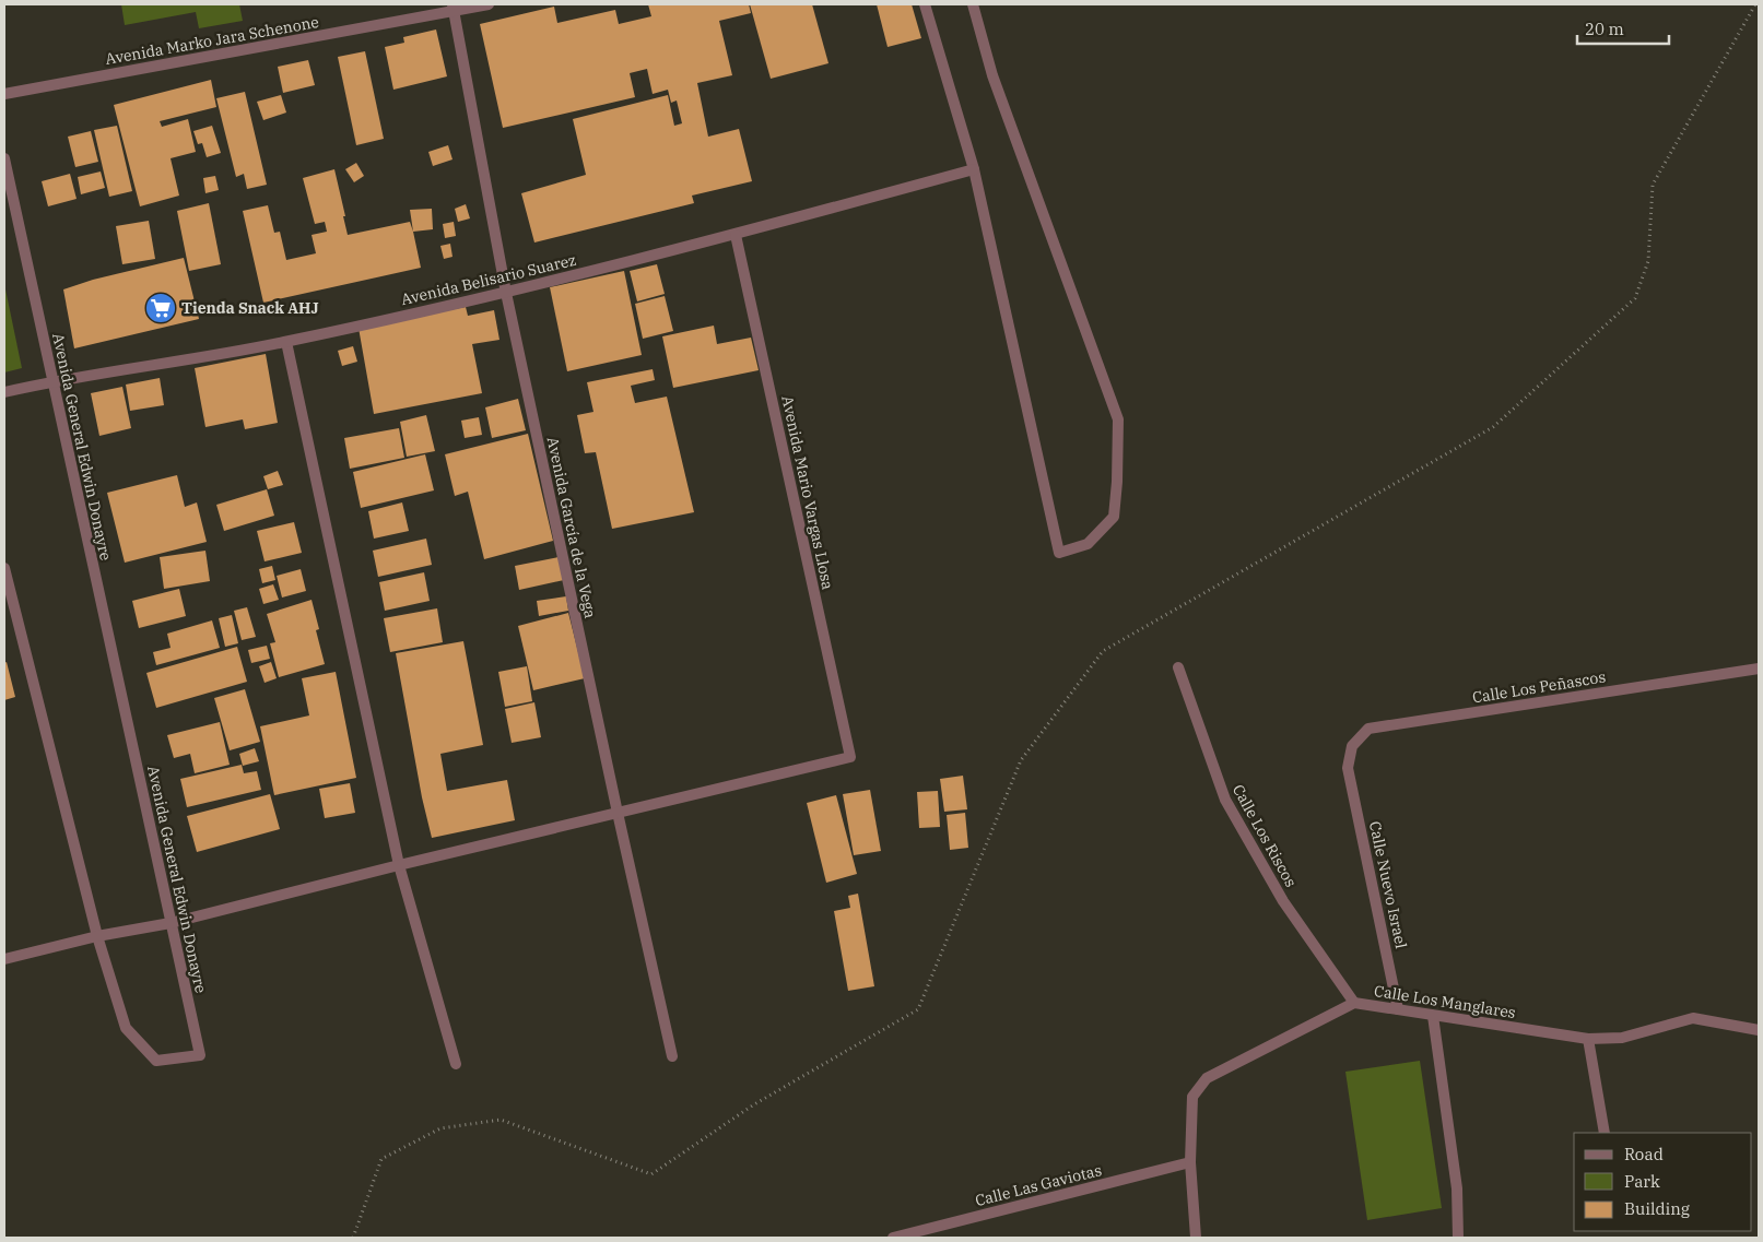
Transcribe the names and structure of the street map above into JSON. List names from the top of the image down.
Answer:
{
  "streets": {
    "street": [
      "Avenida Marko Jara Schenone",
      "Avenida Belisario Suarez",
      "Avenida General Edwin Donayre",
      "Avenida Mario Vargas Llosa",
      "Avenida García de la Vega",
      "Calle Los Peñascos",
      "Calle Los Riscos",
      "Calle Nuevo Israel",
      "Calle Los Manglares",
      "Calle Las Gaviotas"
    ]
  },
  "crossings": [
    ["Avenida Marko Jara Schenone", "Avenida García de la Vega"],
    ["Avenida Belisario Suarez", "Avenida General Edwin Donayre"],
    ["Avenida Belisario Suarez", "Avenida Mario Vargas Llosa"],
    ["Avenida Belisario Suarez", "Avenida García de la Vega"],
    ["Avenida Mario Vargas Llosa", "Avenida García de la Vega"],
    ["Calle Los Peñascos", "Calle Nuevo Israel"],
    ["Calle Los Riscos", "Calle Los Manglares"],
    ["Calle Nuevo Israel", "Calle Los Manglares"],
    ["Calle Los Manglares", "Calle Las Gaviotas"]
  ],
  "places": {
    "supermarket": ["Tienda Snack AHJ"]
  },
  "legend": ["Road", "Park", "Building"],
  "scale_bar": "20 m"
}
